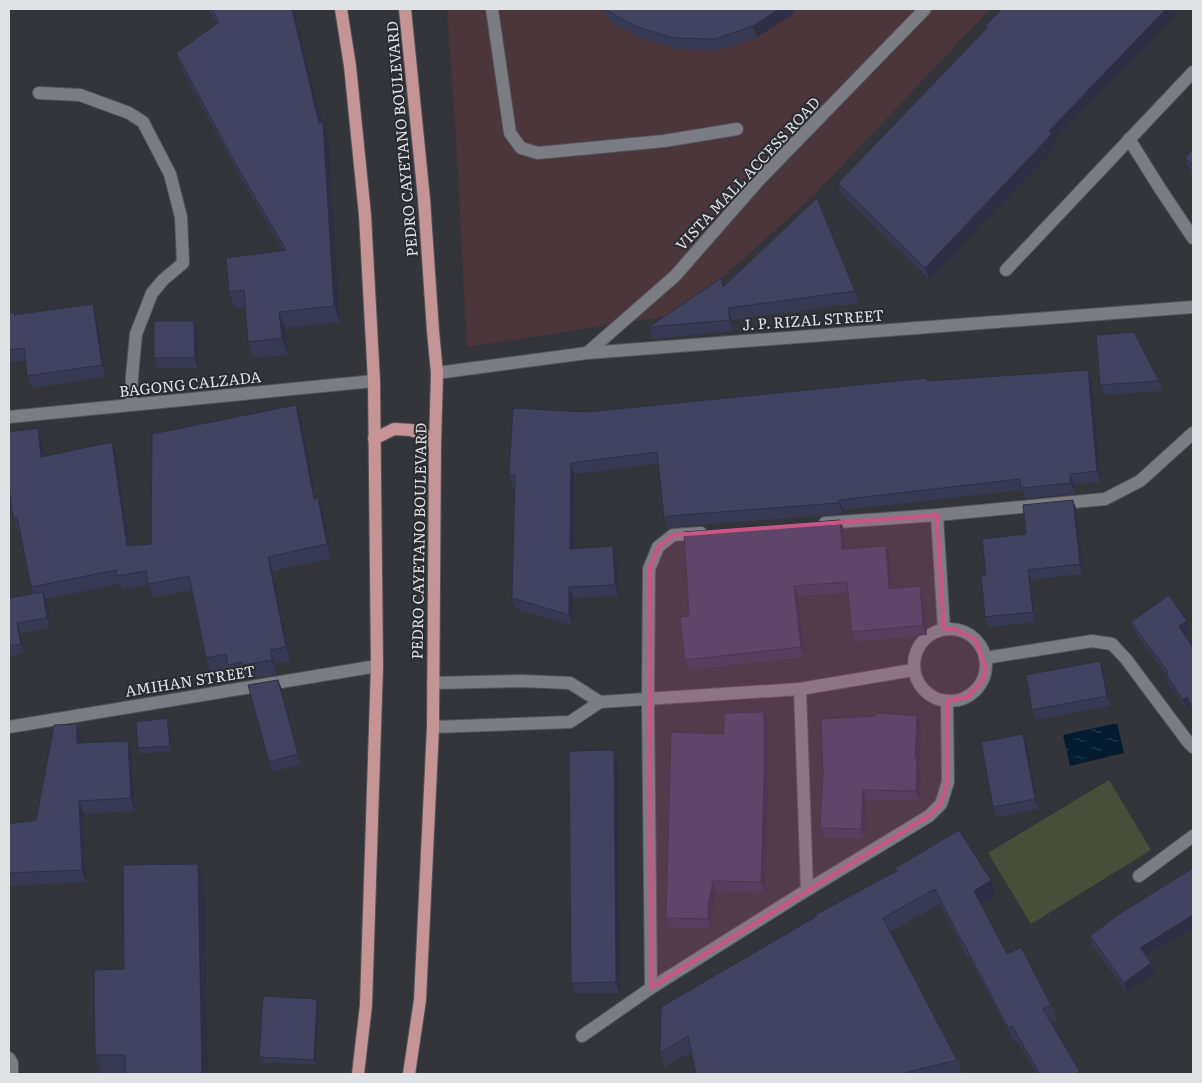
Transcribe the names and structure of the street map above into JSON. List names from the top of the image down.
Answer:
{
  "streets": {
    "main road": ["PEDRO CAYETANO BOULEVARD"],
    "street": [
      "VISTA MALL ACCESS ROAD",
      "J. P. RIZAL STREET",
      "BAGONG CALZADA",
      "AMIHAN STREET"
    ]
  },
  "crossings": [
    ["PEDRO CAYETANO BOULEVARD", "J. P. RIZAL STREET"],
    ["VISTA MALL ACCESS ROAD", "J. P. RIZAL STREET"]
  ]
}
